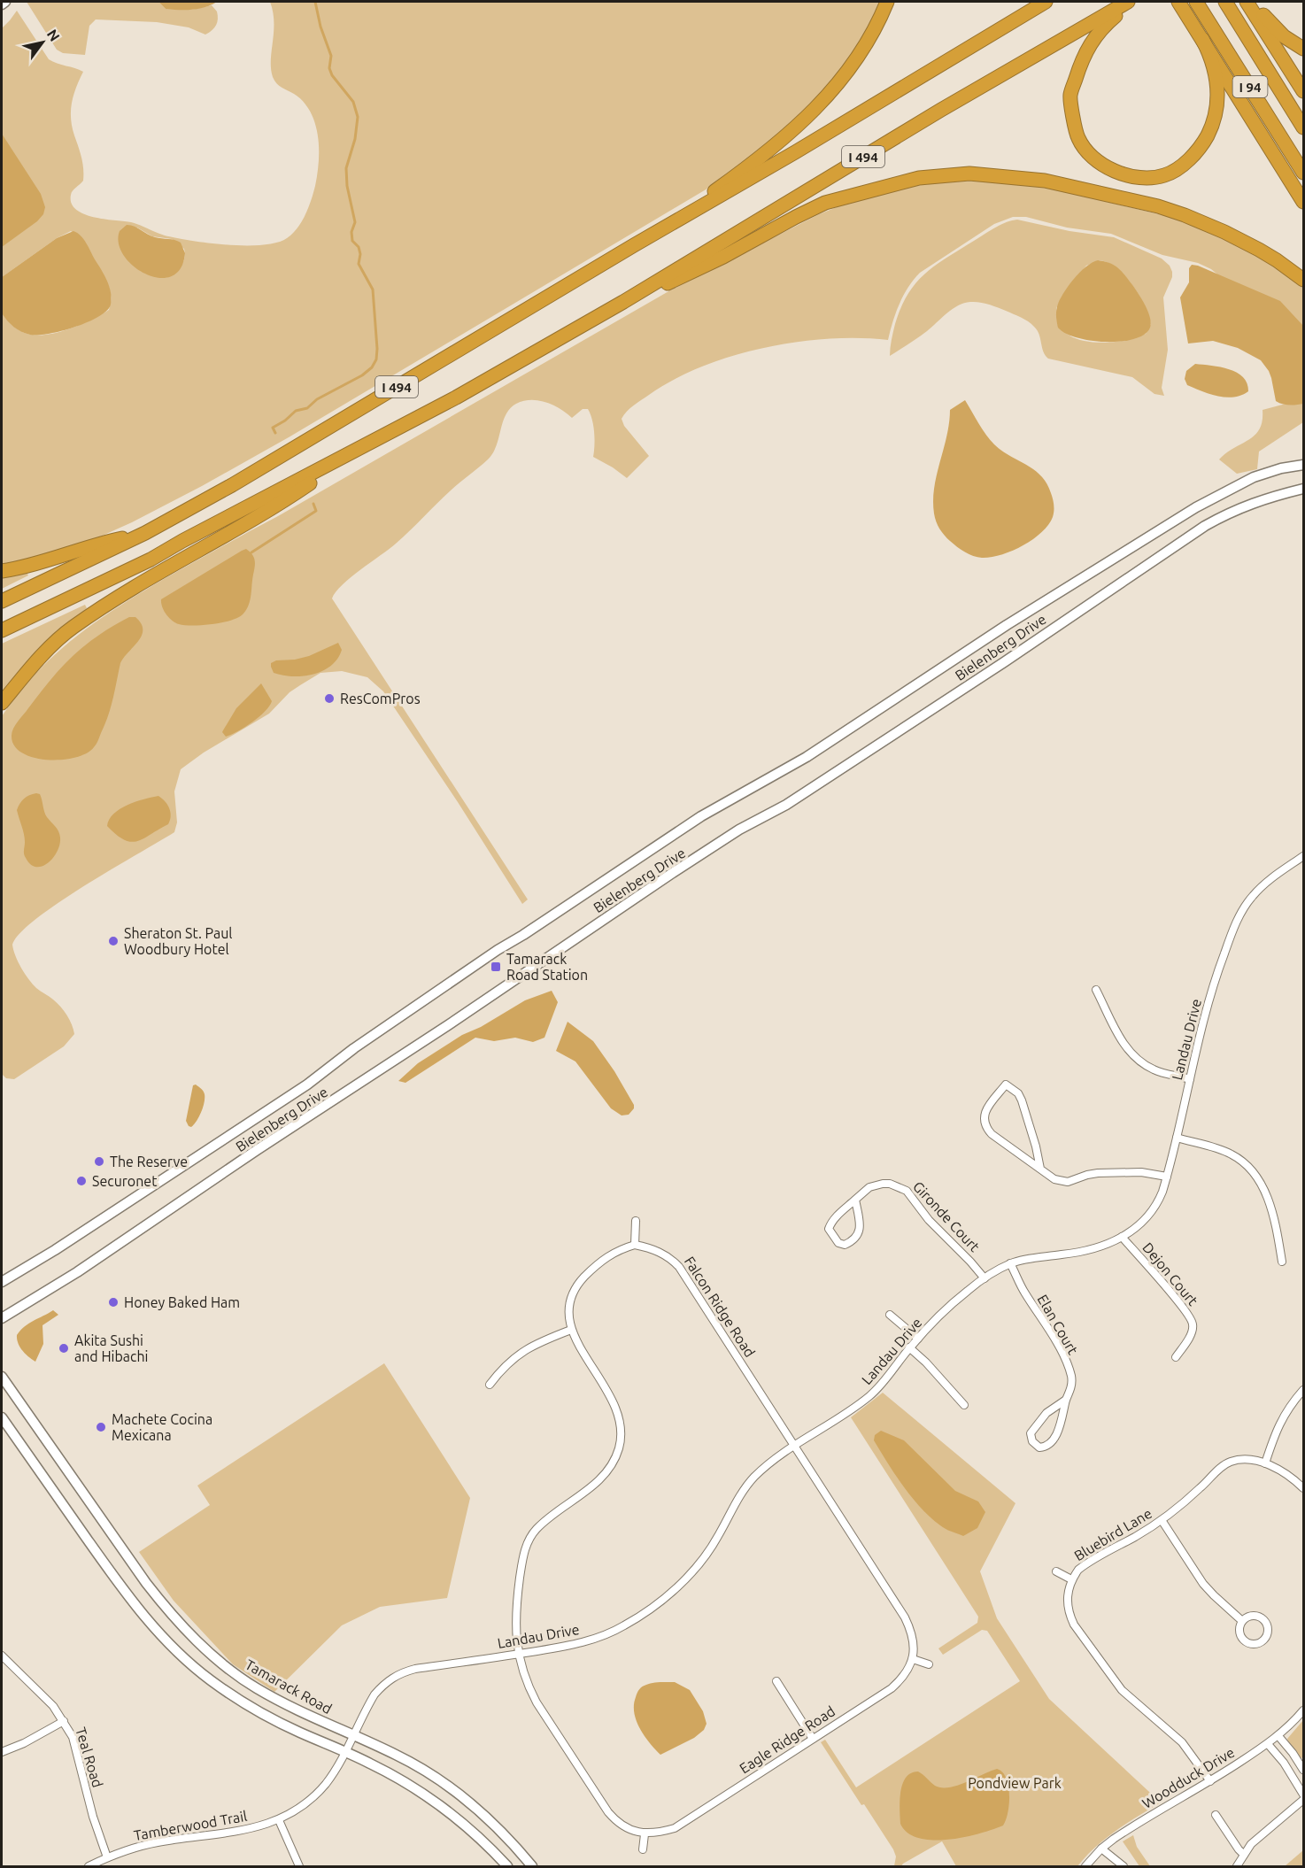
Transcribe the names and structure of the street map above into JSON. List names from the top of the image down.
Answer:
{
  "streets": {
    "highway": ["I 94", "I 494"],
    "street": [
      "Bielenberg Drive",
      "Landau Drive",
      "Gironde Court",
      "Dejon Court",
      "Falcon Ridge Road",
      "Elan Court",
      "Bluebird Lane",
      "Tamarack Road",
      "Eagle Ridge Road",
      "Teal Road",
      "Woodduck Drive",
      "Tamberwood Trail"
    ]
  },
  "crossings": [
    ["Landau Drive", "Gironde Court"],
    ["Landau Drive", "Dejon Court"],
    ["Landau Drive", "Falcon Ridge Road"],
    ["Landau Drive", "Elan Court"],
    ["Landau Drive", "Tamarack Road"],
    ["Landau Drive", "Tamberwood Trail"],
    ["Bluebird Lane", "Woodduck Drive"],
    ["Tamarack Road", "Tamberwood Trail"],
    ["Teal Road", "Tamberwood Trail"]
  ],
  "parks": ["Pondview Park"],
  "places": {
    "other": [
      "ResComPros",
      "Sheraton St. Paul Woodbury Hotel",
      "The Reserve",
      "Securonet",
      "Honey Baked Ham",
      "Akita Sushi and Hibachi",
      "Machete Cocina Mexicana"
    ],
    "transit": ["Tamarack Road Station"]
  },
  "north": "top right"
}
